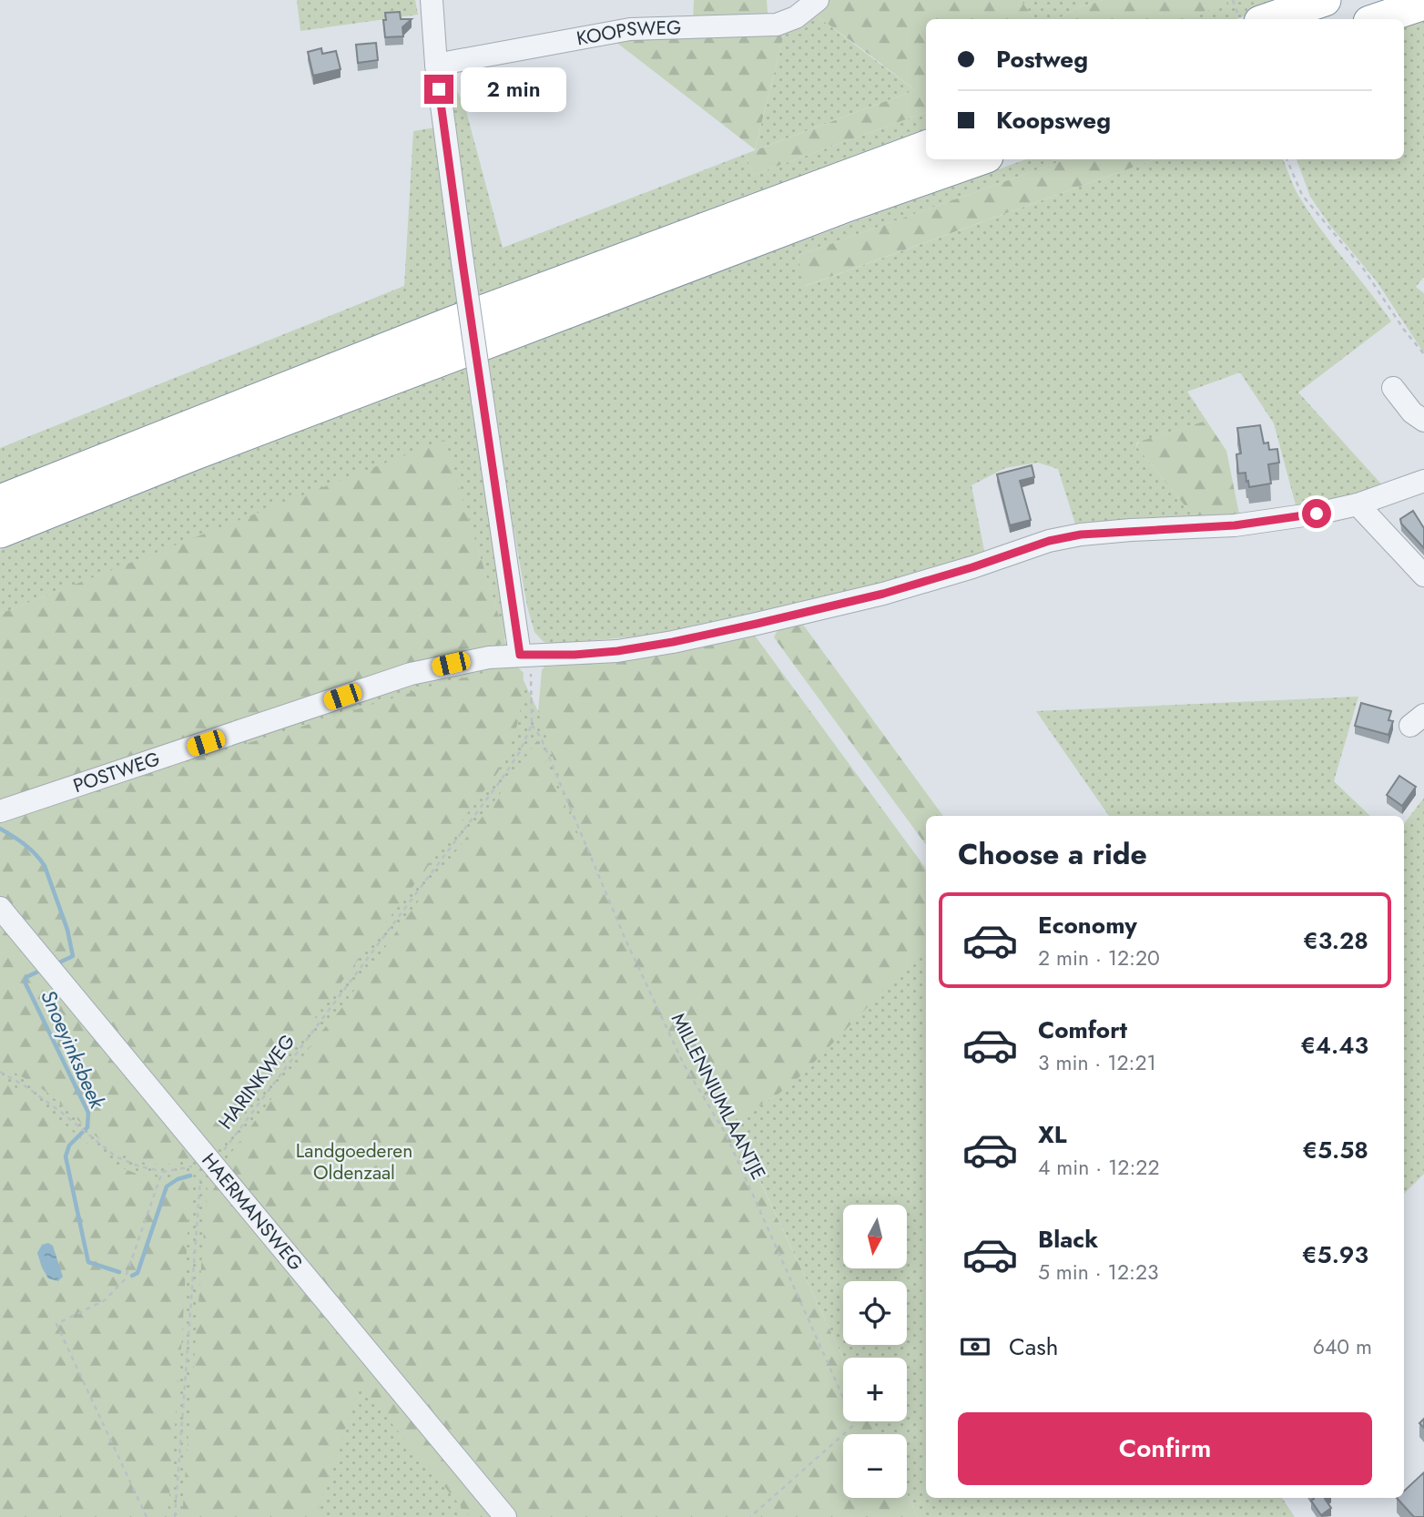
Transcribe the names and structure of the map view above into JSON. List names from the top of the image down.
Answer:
{
  "streets": {
    "street": ["KOOPSWEG", "POSTWEG", "HAERMANSWEG"],
    "path": ["HARINKWEG", "MILLENNIUMLAANTJE"]
  },
  "crossings": [
    ["HARINKWEG", "MILLENNIUMLAANTJE"],
    ["HARINKWEG", "HAERMANSWEG"]
  ],
  "water": ["Snoeyinksbeek"],
  "parks": ["Landgoederen Oldenzaal"],
  "north": "bottom",
  "page": {
    "banner": ["Postweg", "Koopsweg"],
    "bubble": "2 min",
    "heading": "Choose a ride",
    "list": [
      {
        "name": "Economy",
        "note": "2 min · 12:20",
        "value": "€3.28"
      },
      {
        "name": "Comfort",
        "note": "3 min · 12:21",
        "value": "€4.43"
      },
      {
        "name": "XL",
        "note": "4 min · 12:22",
        "value": "€5.58"
      },
      {
        "name": "Black",
        "note": "5 min · 12:23",
        "value": "€5.93"
      }
    ],
    "map_buttons": ["+", "−"],
    "pay": ["Cash", "640 m"],
    "buttons": "Confirm"
  }
}
